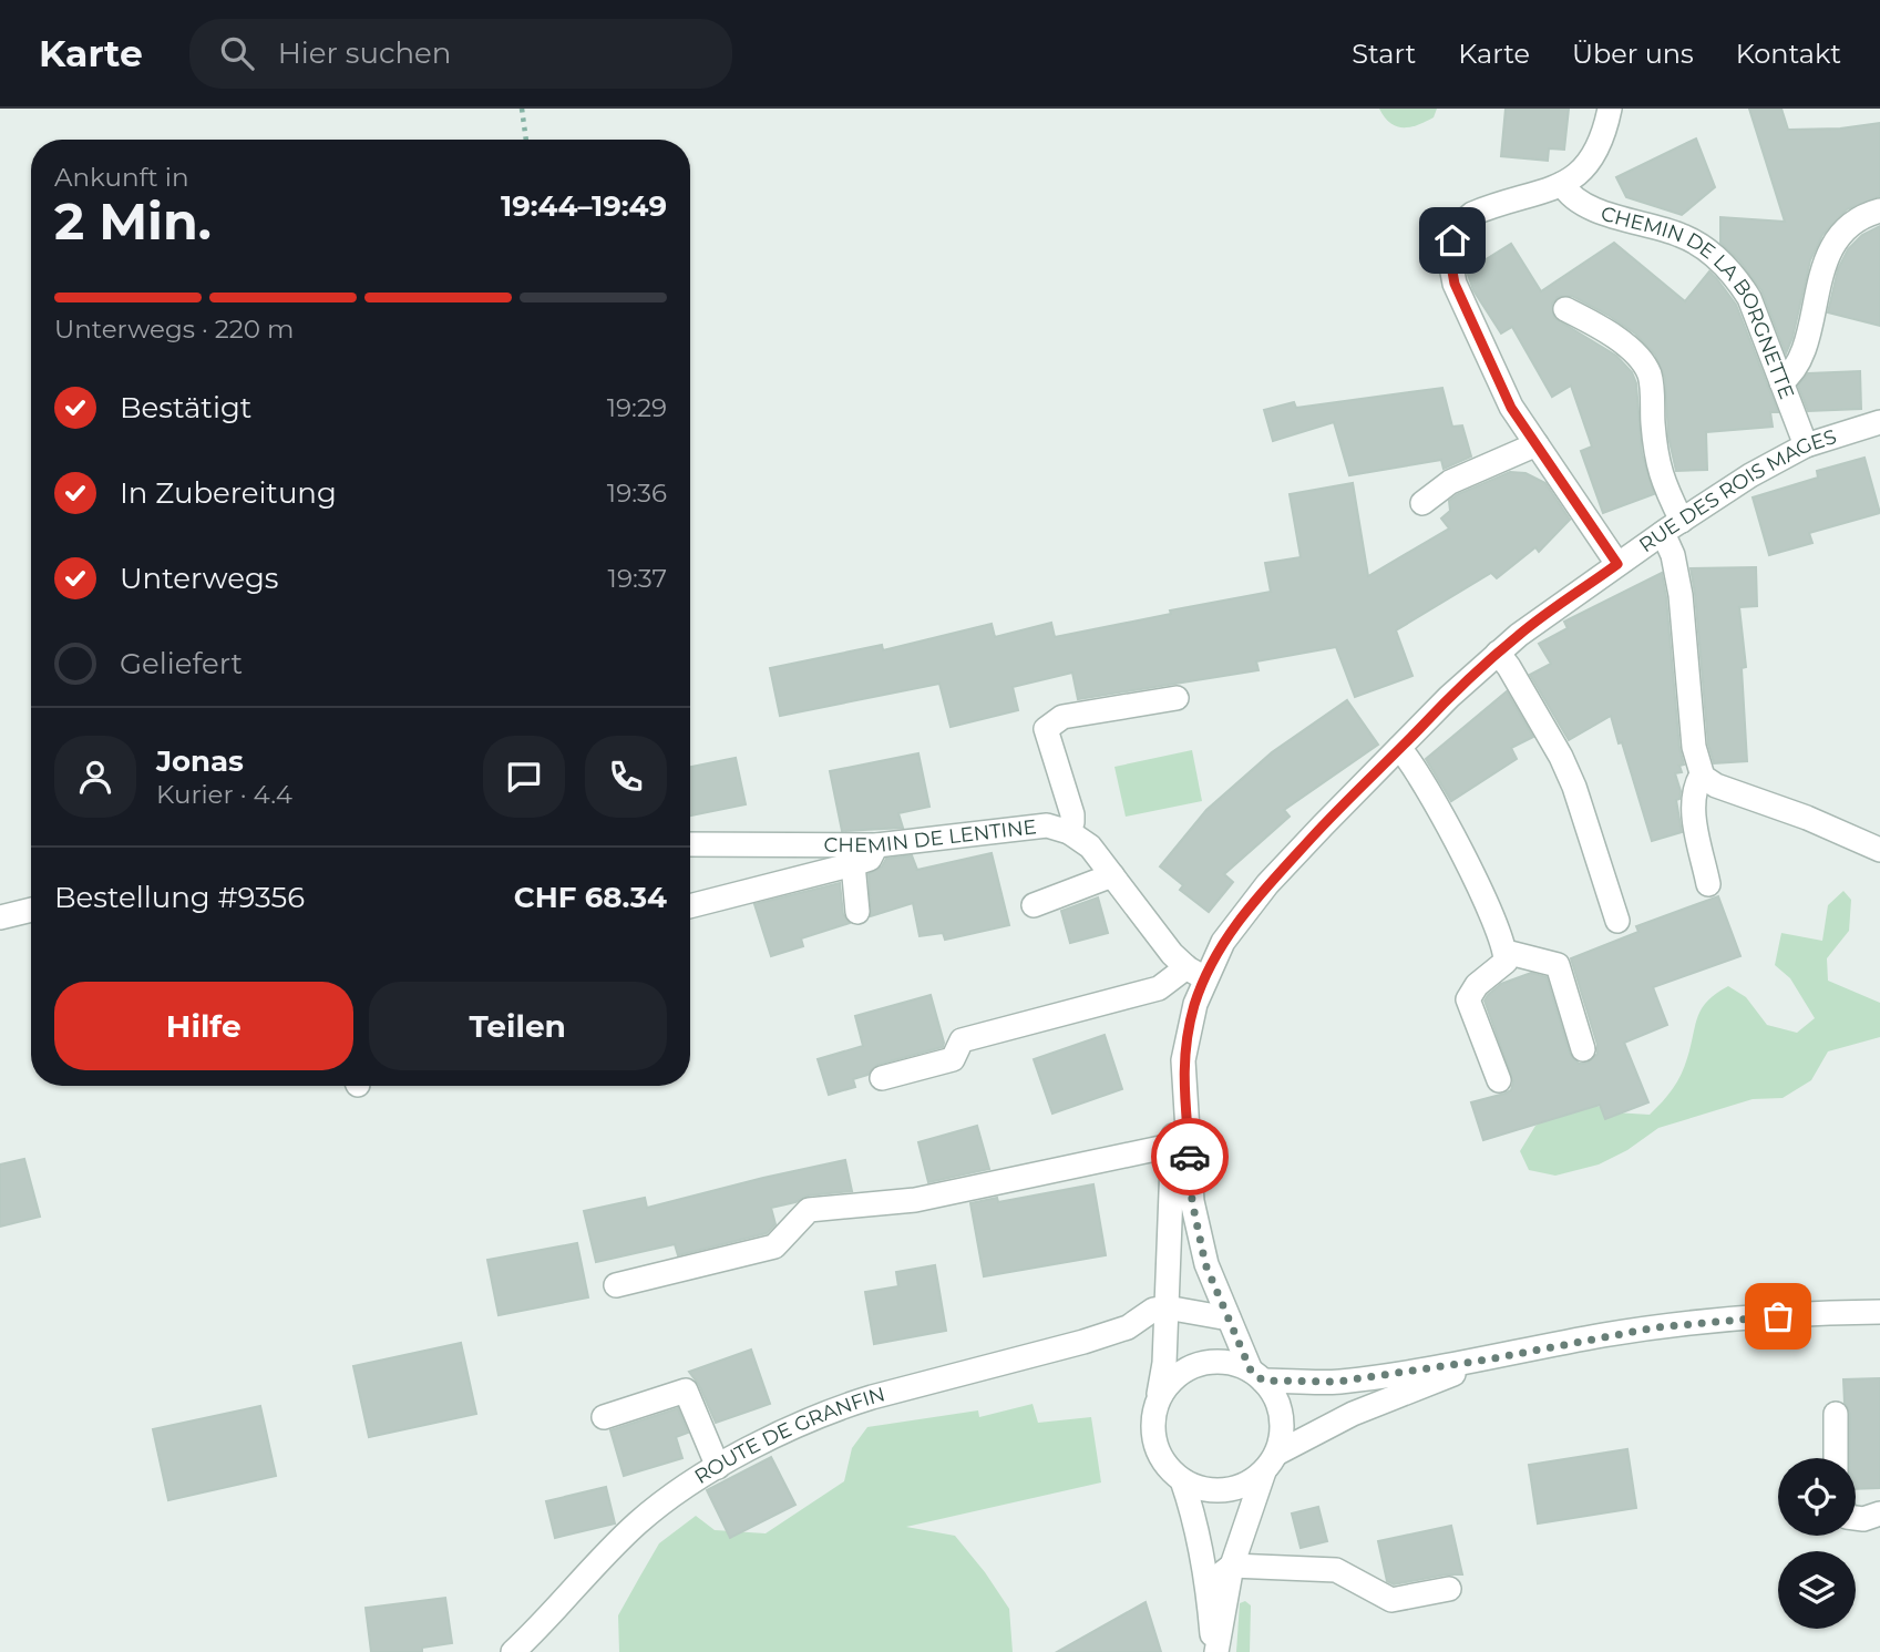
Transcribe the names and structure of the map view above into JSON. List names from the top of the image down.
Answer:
{
  "streets": {
    "street": [
      "CHEMIN DE LA BORGNETTE",
      "RUE DES ROIS MAGES",
      "CHEMIN DE LENTINE",
      "ROUTE DE GRANFIN"
    ]
  },
  "crossings": [
    ["CHEMIN DE LA BORGNETTE", "RUE DES ROIS MAGES"]
  ],
  "page": {
    "header": "Karte",
    "search": "Hier suchen",
    "nav": [
      "Start",
      "Karte",
      "Über uns",
      "Kontakt"
    ],
    "heading": ["2 Min.", "Ankunft in", "19:44–19:49"],
    "panel": [
      "Jonas",
      "Kurier · 4.4",
      "Bestellung #9356",
      "CHF 68.34"
    ],
    "bar": "Unterwegs · 220 m",
    "list": [
      ["Bestätigt", "19:29"],
      ["In Zubereitung", "19:36"],
      ["Unterwegs", "19:37"],
      "Geliefert"
    ],
    "buttons": ["Hilfe", "Teilen"]
  }
}
